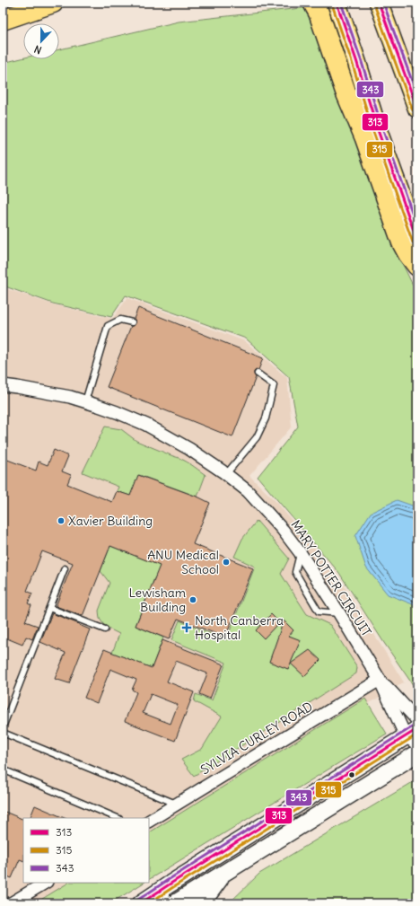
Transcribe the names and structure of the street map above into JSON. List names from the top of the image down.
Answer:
{
  "streets": {
    "street": ["MARY POTTER CIRCUIT", "SYLVIA CURLEY ROAD"]
  },
  "crossings": [
    ["MARY POTTER CIRCUIT", "SYLVIA CURLEY ROAD"]
  ],
  "places": {
    "other": ["Xavier Building", "ANU Medical School", "Lewisham Building"],
    "health": ["North Canberra Hospital"]
  },
  "lines": ["transit line 313", "transit line 343", "transit line 315"],
  "legend": ["313", "315", "343"],
  "north": "bottom"
}
